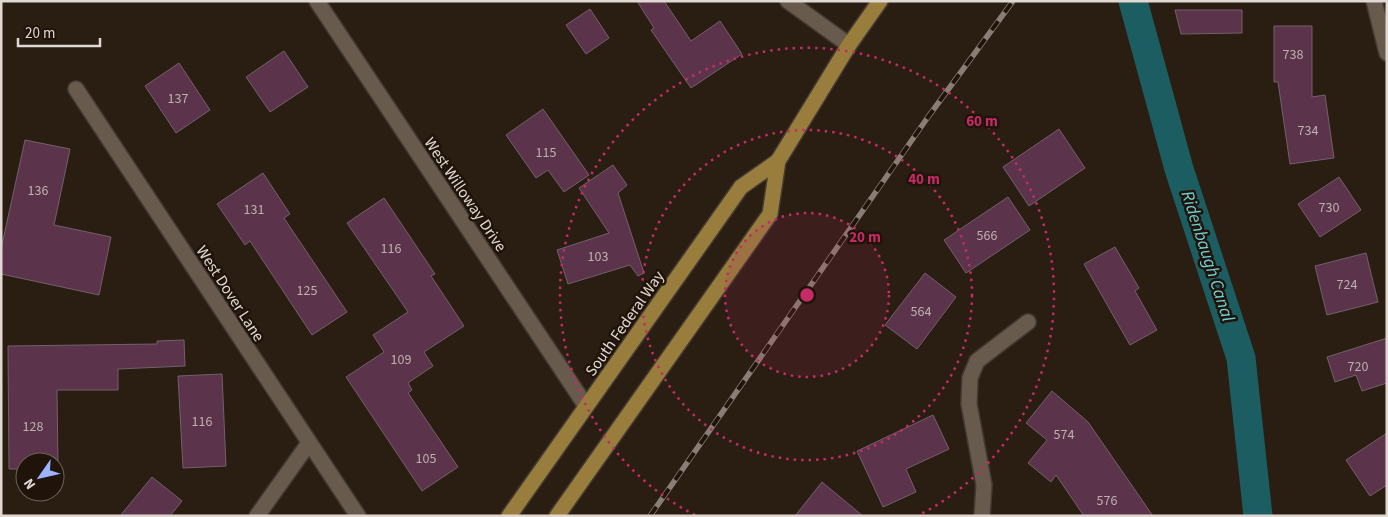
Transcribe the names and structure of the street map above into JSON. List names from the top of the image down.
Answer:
{
  "streets": {
    "main road": ["South Federal Way"],
    "street": ["West Willoway Drive", "West Dover Lane"]
  },
  "crossings": [
    ["West Willoway Drive", "South Federal Way"]
  ],
  "water": ["Ridenbaugh Canal"],
  "house_numbers": [
    "738",
    "137",
    "734",
    "115",
    "136",
    "730",
    "131",
    "566",
    "116",
    "103",
    "724",
    "125",
    "564",
    "109",
    "720",
    "116",
    "128",
    "574",
    "105",
    "576"
  ],
  "scale_bar": "20 m",
  "north": "bottom left",
  "rings": ["60 m", "40 m", "20 m"]
}
